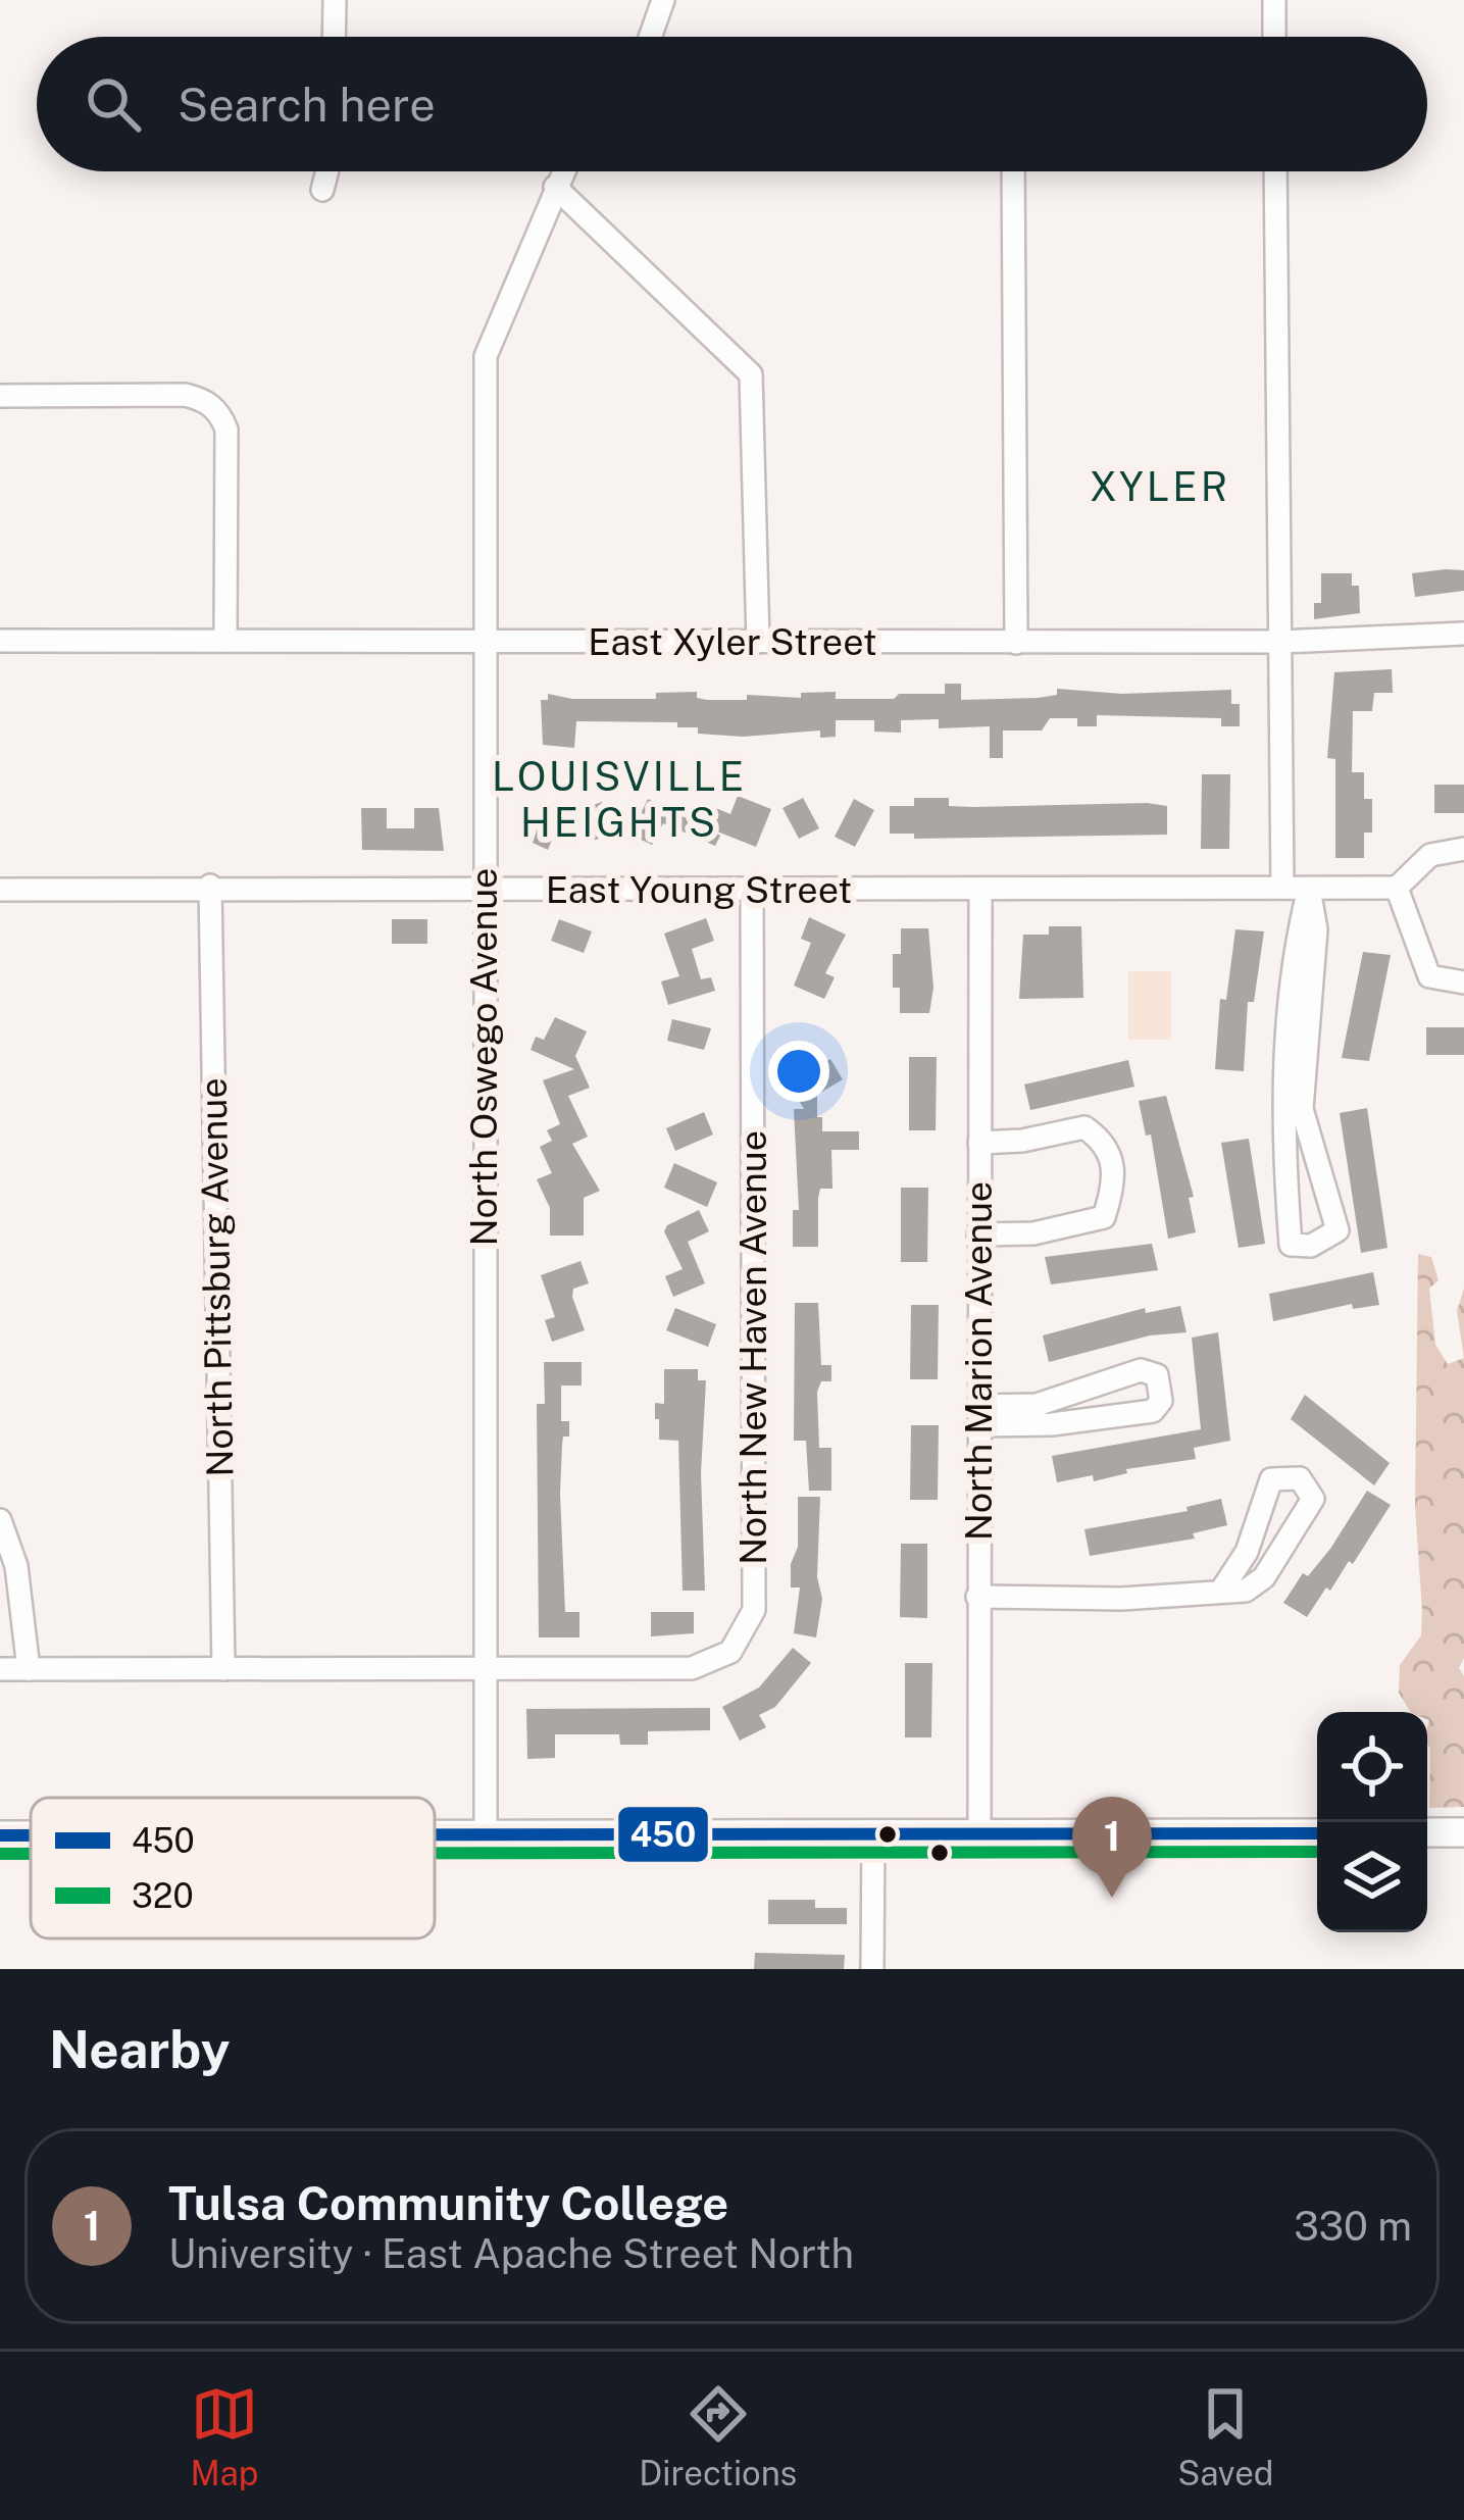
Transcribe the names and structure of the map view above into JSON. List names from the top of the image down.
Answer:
{
  "streets": {
    "street": [
      "East Xyler Street",
      "East Young Street",
      "North Oswego Avenue",
      "North Pittsburg Avenue",
      "North New Haven Avenue",
      "North Marion Avenue"
    ]
  },
  "crossings": [
    ["East Xyler Street", "North Oswego Avenue"],
    ["East Young Street", "North Oswego Avenue"],
    ["East Young Street", "North Pittsburg Avenue"],
    ["East Young Street", "North New Haven Avenue"],
    ["East Young Street", "North Marion Avenue"],
    ["North Oswego Avenue", "North New Haven Avenue"]
  ],
  "districts": ["XYLER", "LOUISVILLE HEIGHTS"],
  "lines": ["transit line 450", "transit line 320"],
  "legend": ["450", "320"],
  "page": {
    "search": "Search here",
    "pins": "1",
    "heading": "Nearby",
    "list": [
      {
        "mark": "1",
        "name": "Tulsa Community College",
        "note": "University · East Apache Street North",
        "value": "330 m"
      }
    ],
    "nav": ["Map", "Directions", "Saved"]
  }
}
